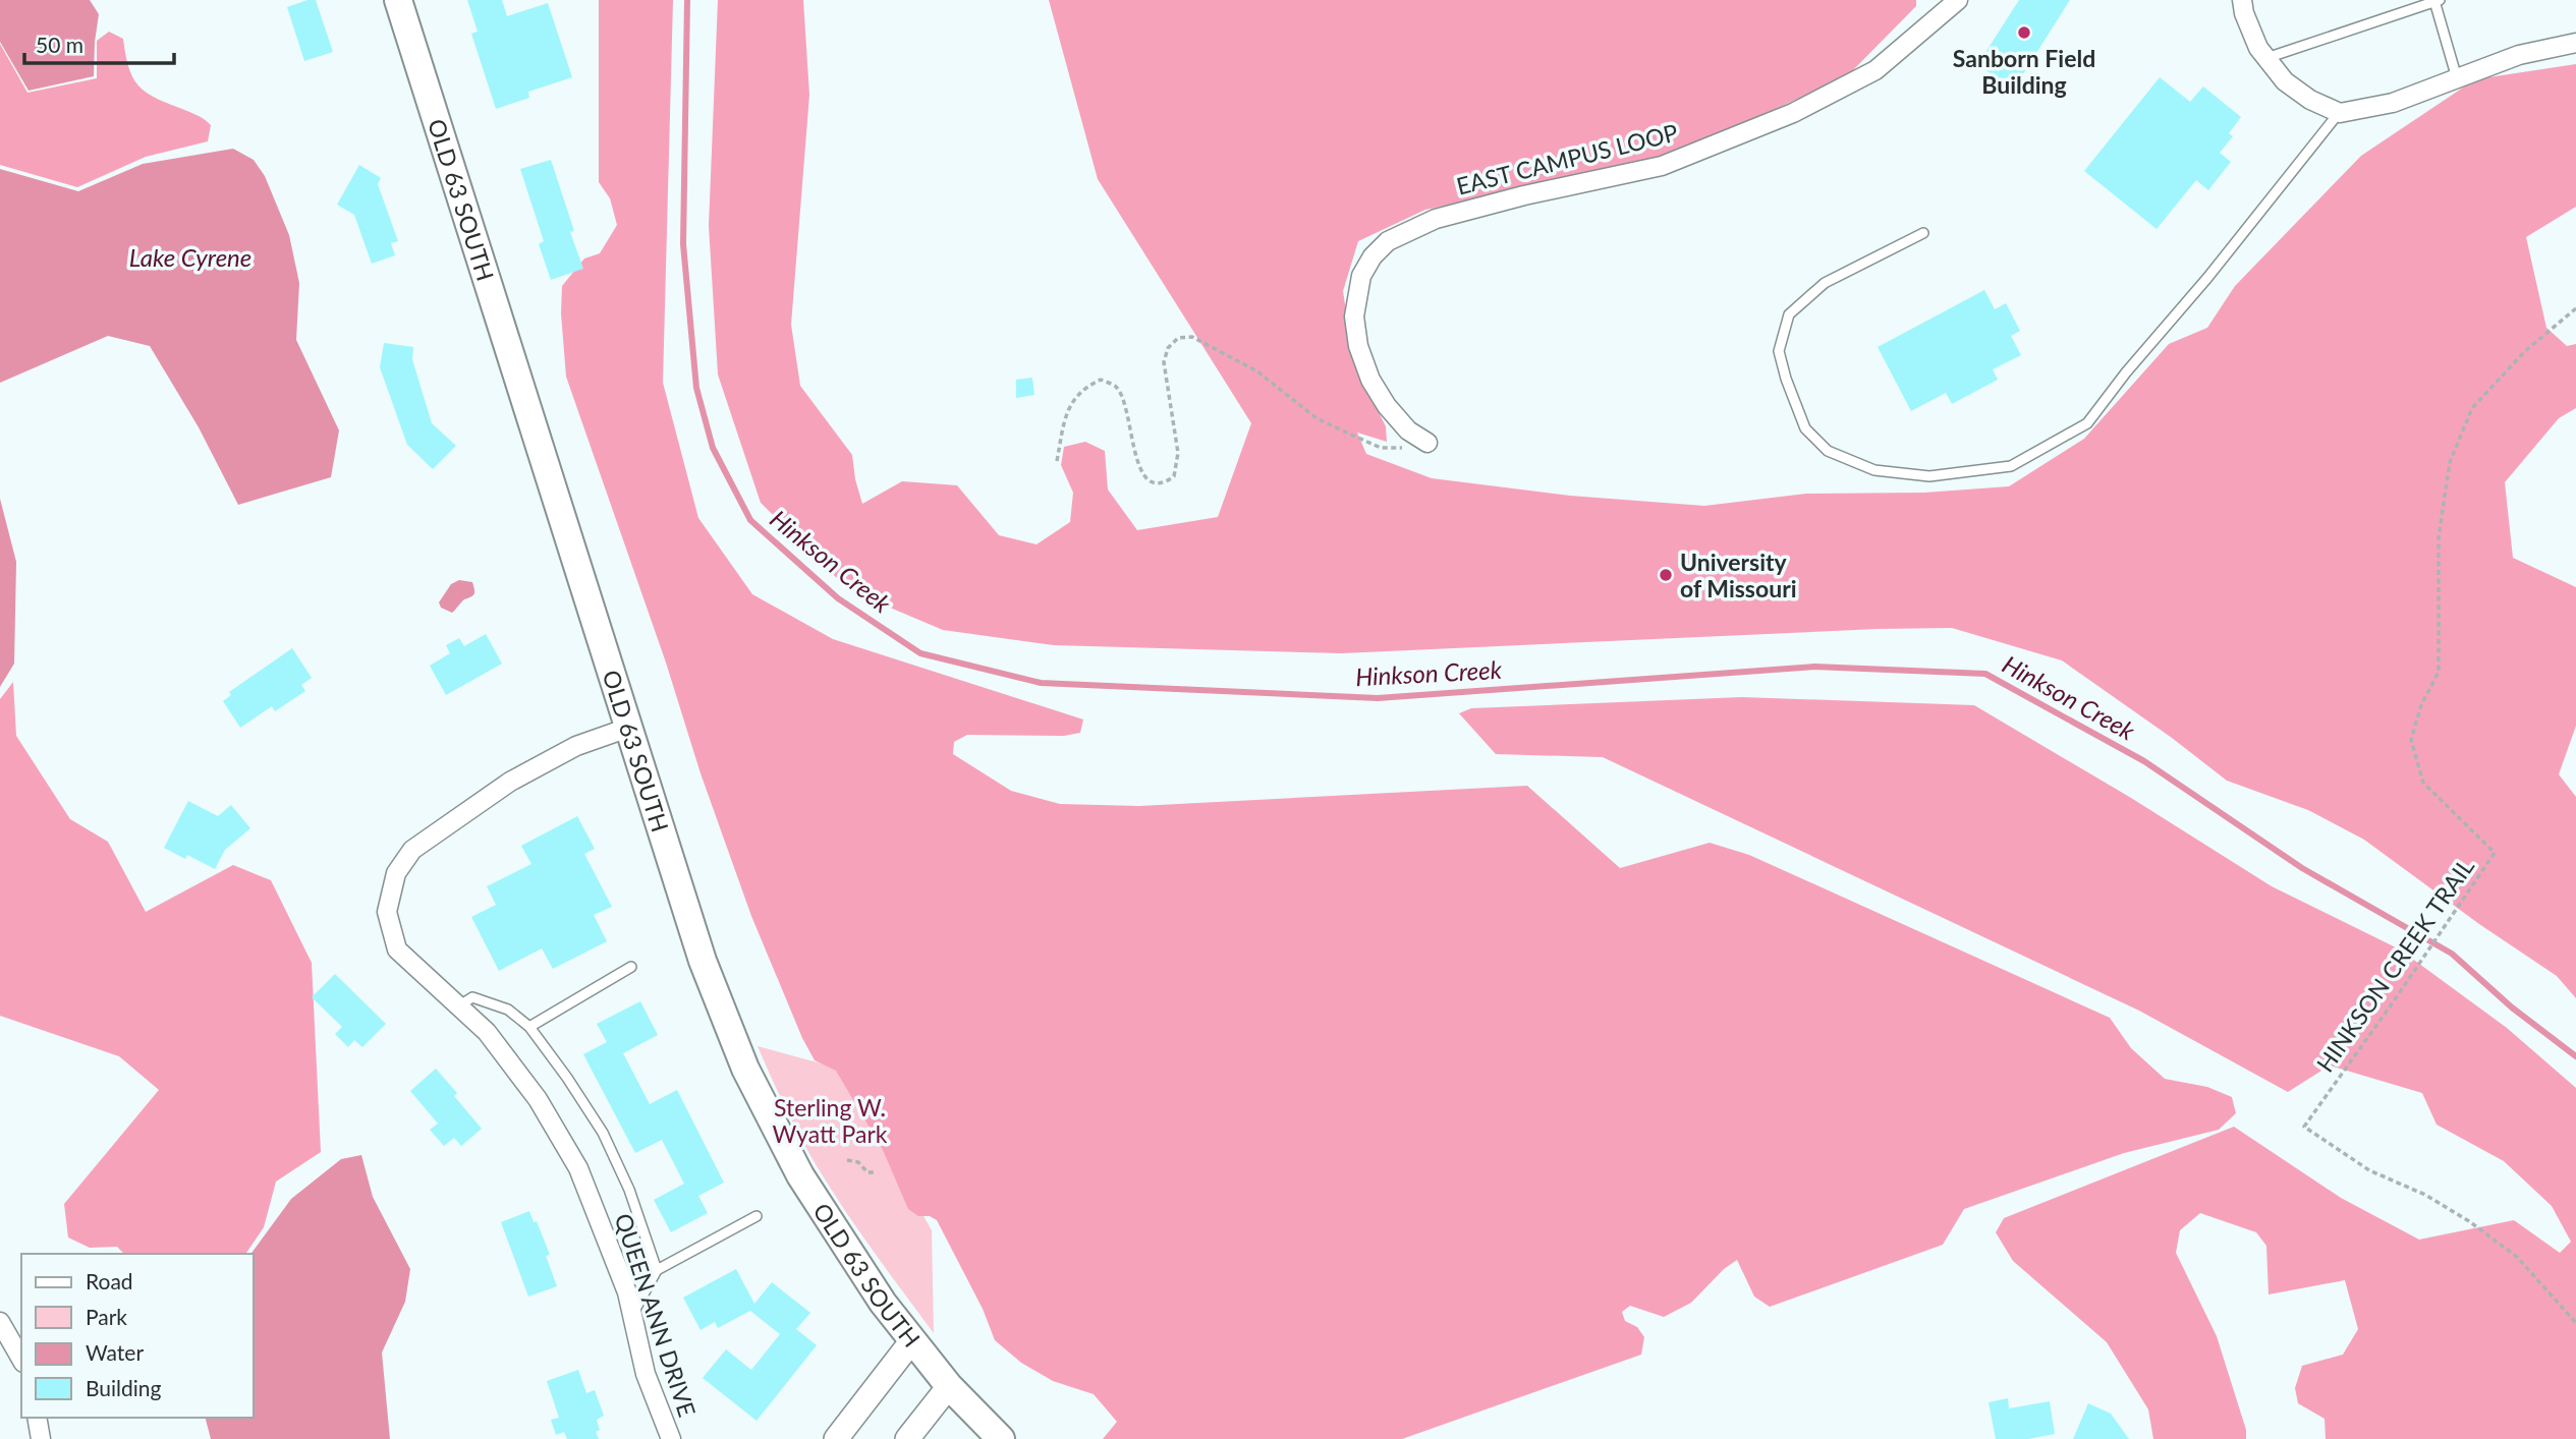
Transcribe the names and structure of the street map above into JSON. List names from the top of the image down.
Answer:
{
  "streets": {
    "main road": ["OLD 63 SOUTH"],
    "street": ["EAST CAMPUS LOOP", "QUEEN ANN DRIVE"],
    "path": ["HINKSON CREEK TRAIL"]
  },
  "crossings": [
    ["OLD 63 SOUTH", "QUEEN ANN DRIVE"]
  ],
  "water": ["Lake Cyrene", "Hinkson Creek"],
  "parks": ["Sterling W. Wyatt Park"],
  "places": ["Sanborn Field Building", "University of Missouri"],
  "legend": [
    "Road",
    "Park",
    "Water",
    "Building"
  ],
  "scale_bar": "50 m"
}
